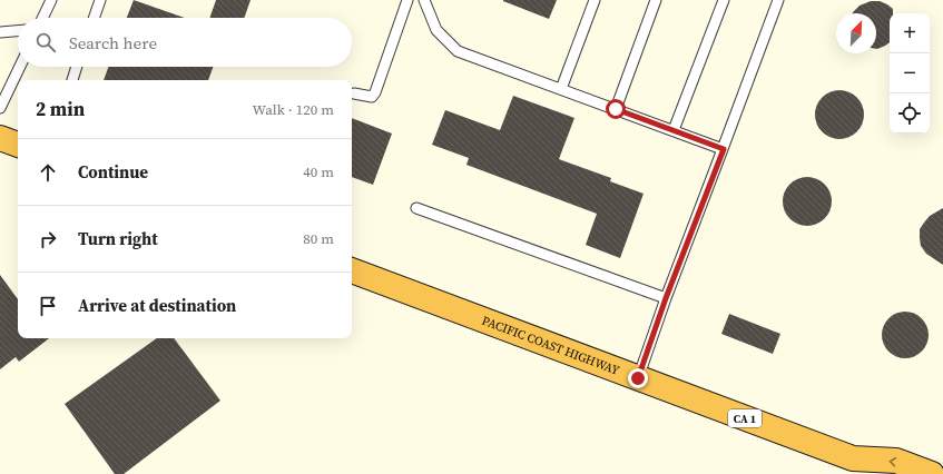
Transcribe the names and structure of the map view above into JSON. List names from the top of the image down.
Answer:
{
  "streets": {
    "highway": ["PACIFIC COAST HIGHWAY", "CA 1"]
  },
  "north": "top right",
  "page": {
    "map_buttons": ["+", "−"],
    "search": "Search here",
    "heading": ["2 min", "Walk · 120 m"],
    "list": [
      ["Continue", "40 m"],
      ["Turn right", "80 m"],
      "Arrive at destination"
    ]
  }
}
